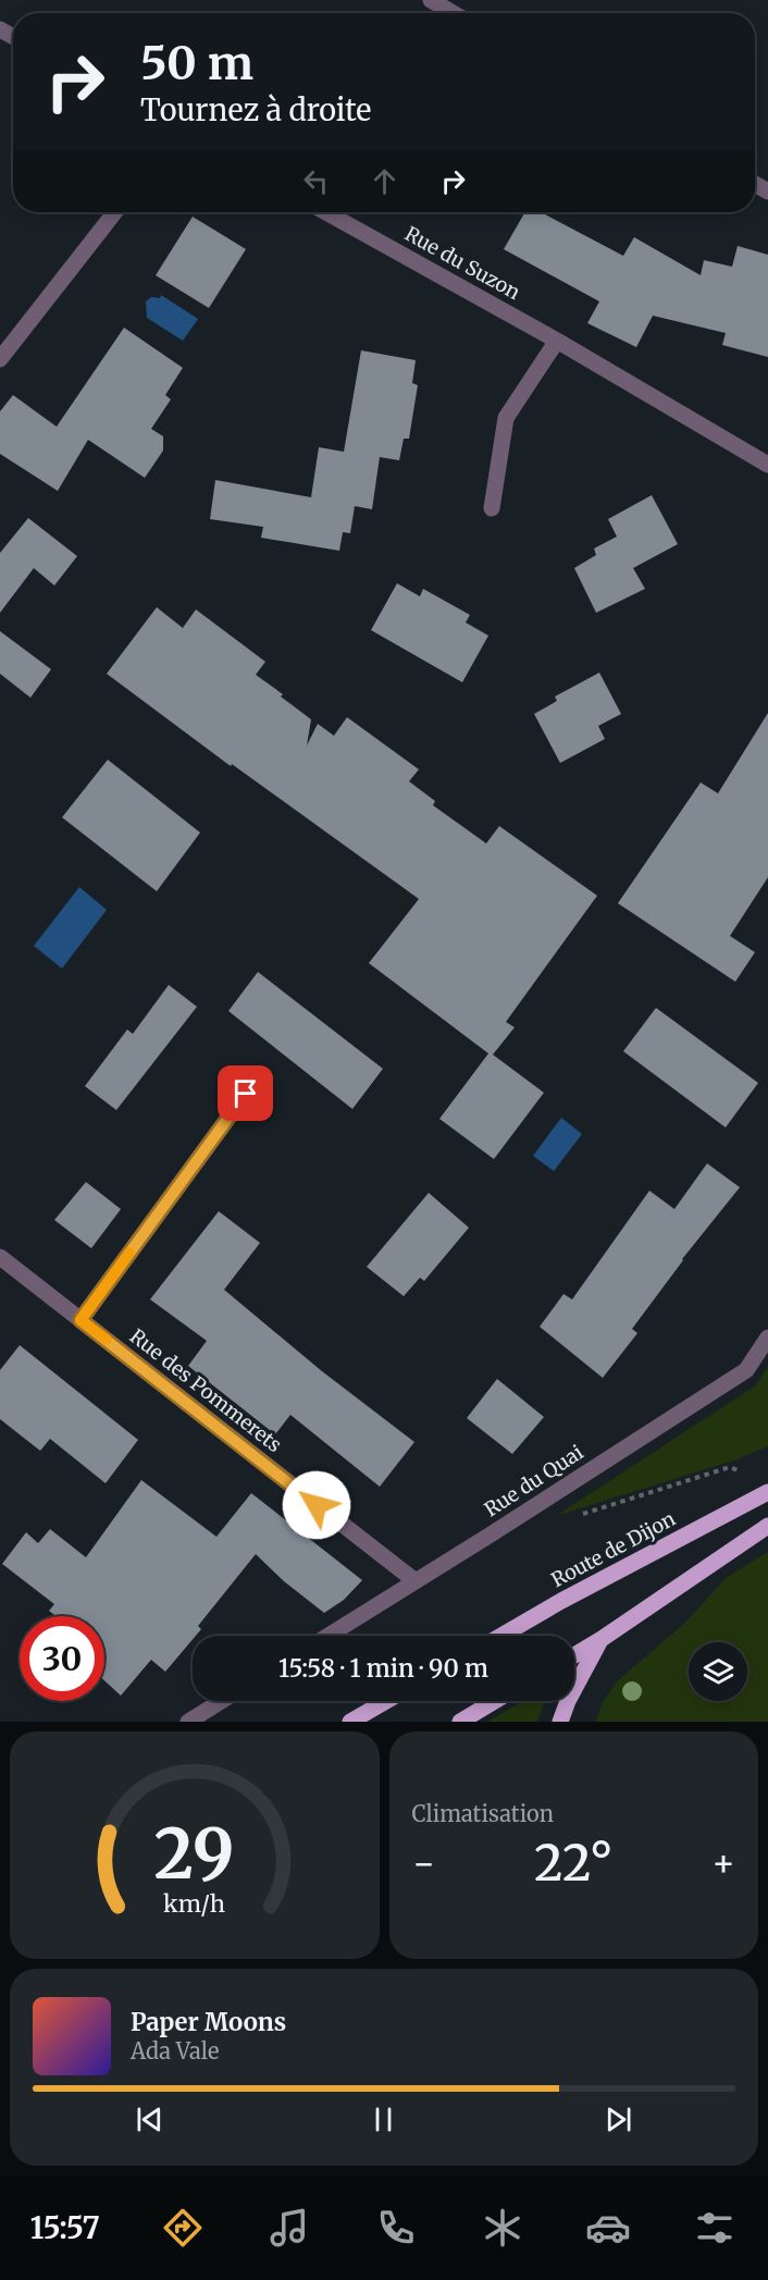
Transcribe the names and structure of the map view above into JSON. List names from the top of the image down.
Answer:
{
  "streets": {
    "main road": ["Route de Dijon"],
    "street": ["Rue du Suzon", "Rue des Pommerets", "Rue du Quai"]
  },
  "crossings": [
    ["Rue des Pommerets", "Rue du Quai"]
  ],
  "page": {
    "turn": ["50 m", "Tournez à droite"],
    "limit": "30",
    "trip": "15:58 · 1 min · 90 m",
    "tile": "Climatisation",
    "heat": ["−", "22°", "+"],
    "song": ["Paper Moons", "Ada Vale"],
    "tabs": "15:57",
    "gauge": ["29", "km/h"]
  }
}
